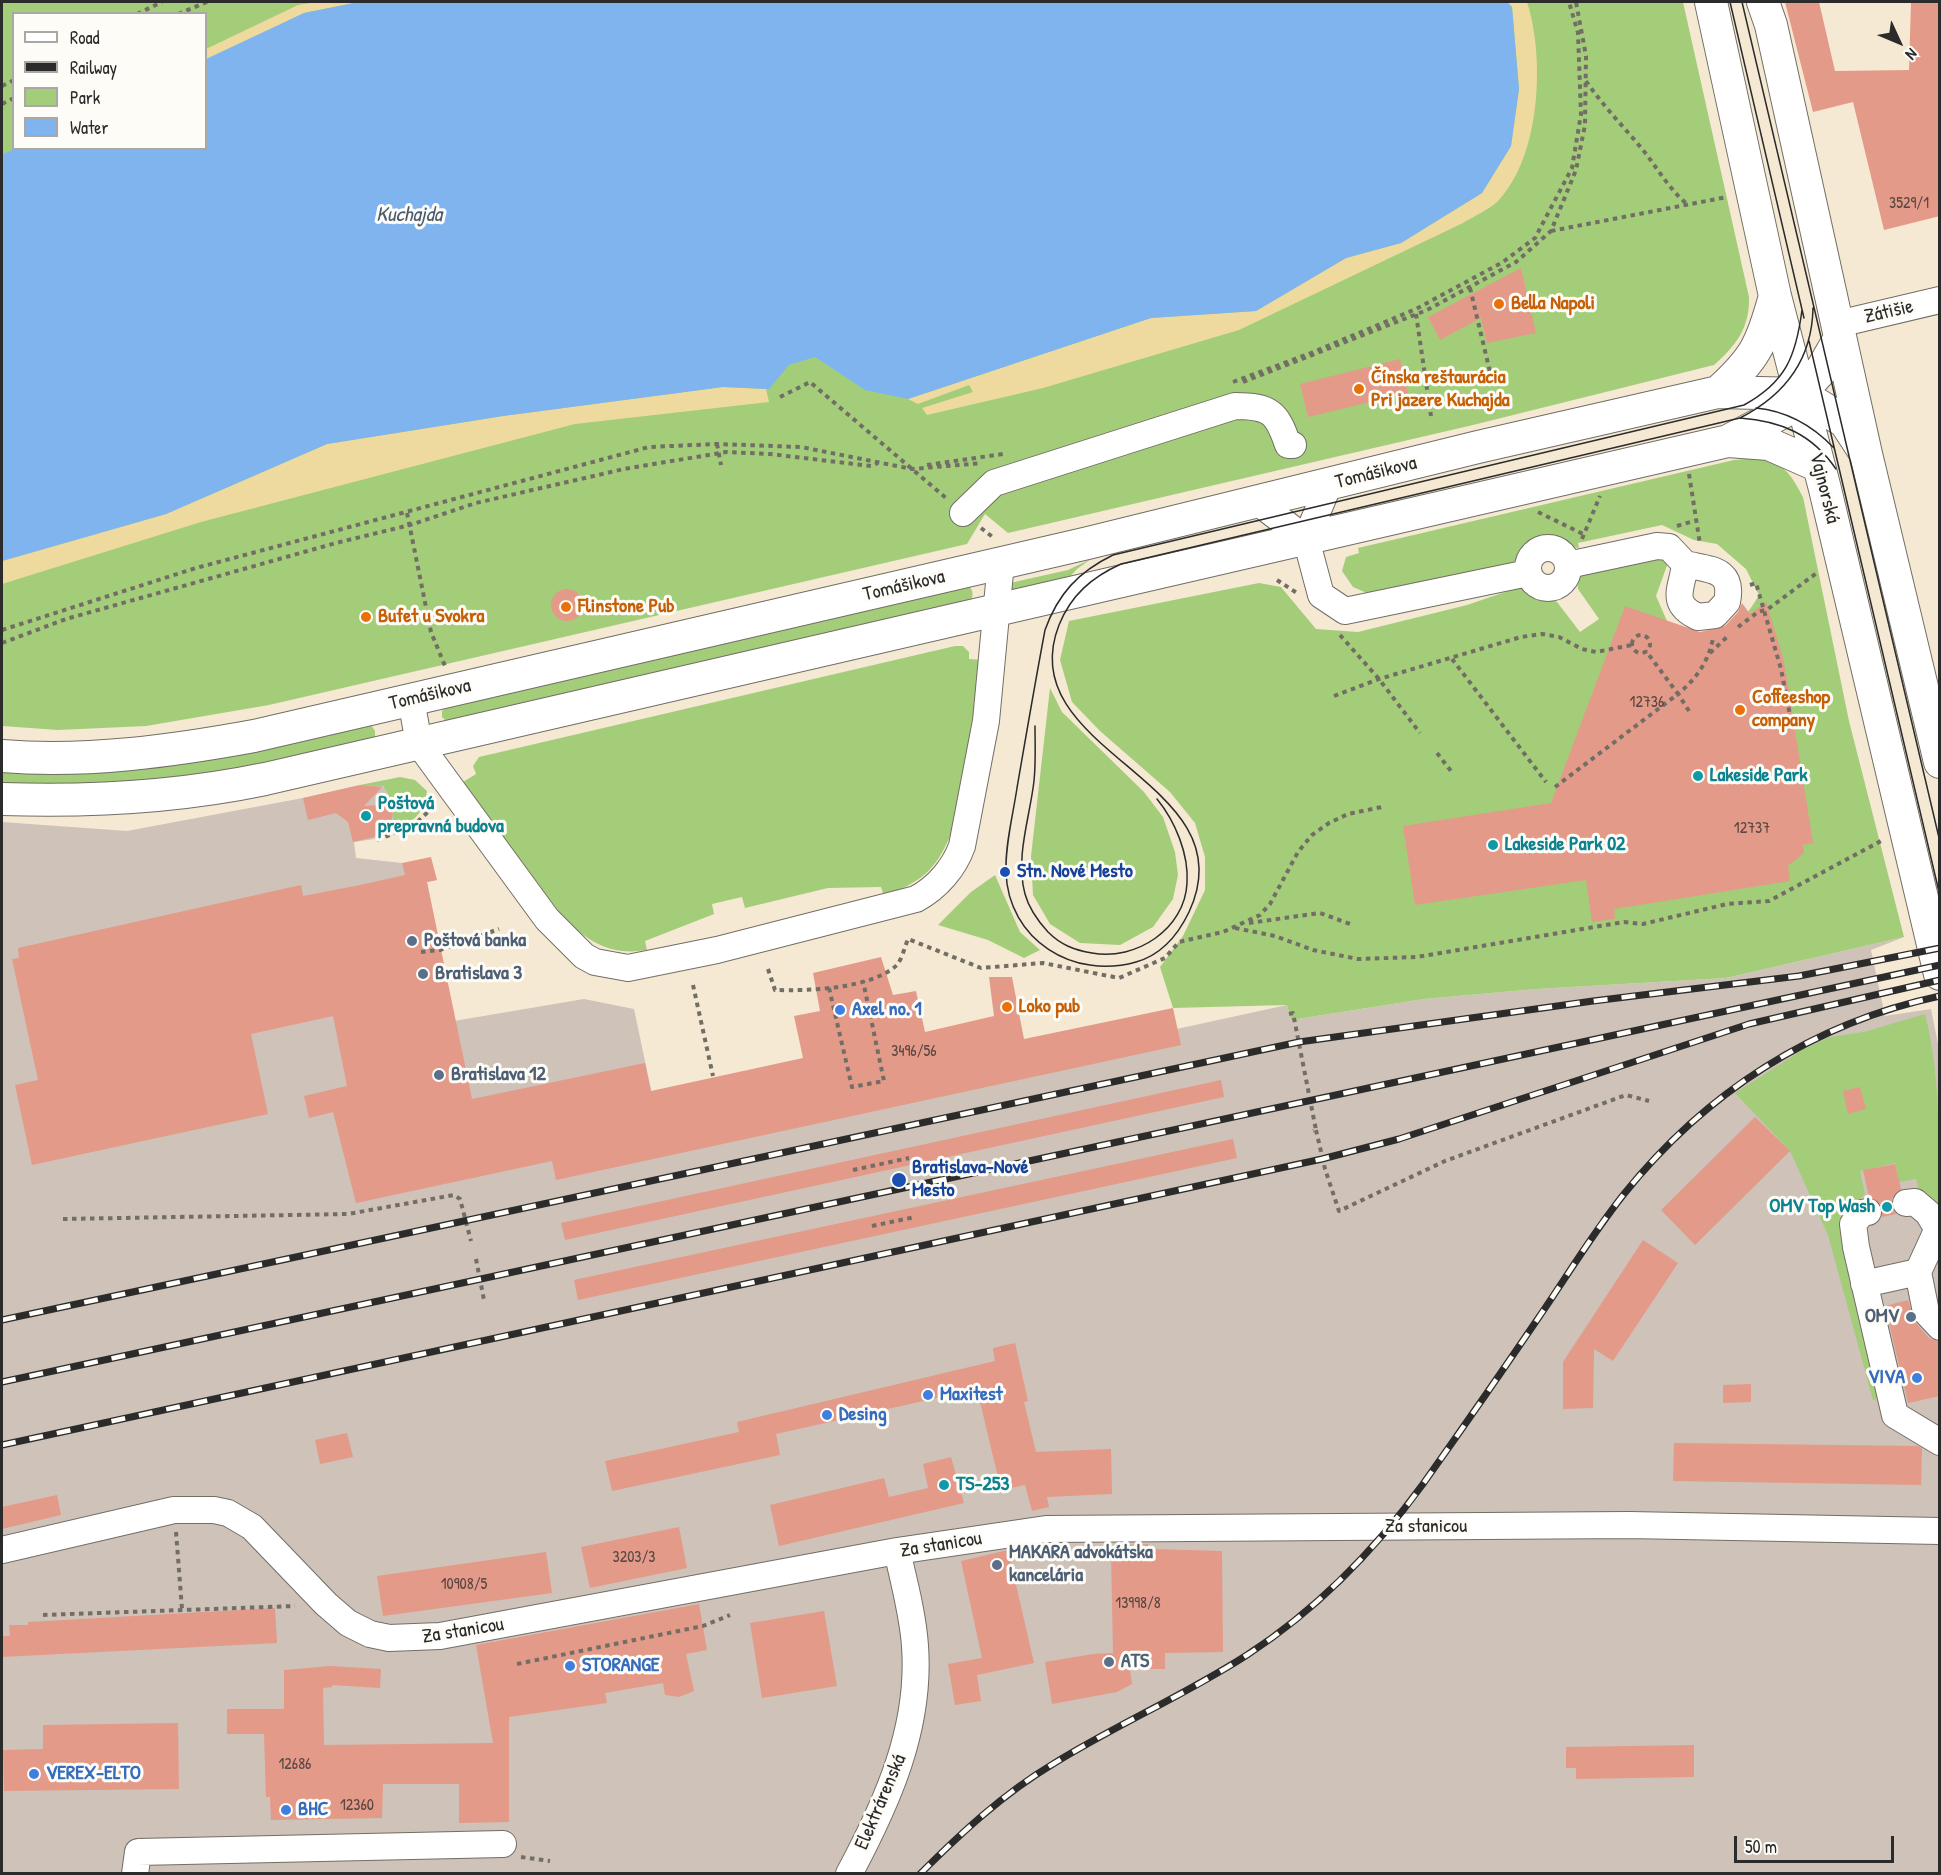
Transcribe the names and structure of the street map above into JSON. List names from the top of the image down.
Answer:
{
  "streets": {
    "main road": ["Tomášikova", "Vajnorská"],
    "street": ["Zátišie", "Za stanicou", "Elektrárenská"]
  },
  "crossings": [
    ["Tomášikova", "Vajnorská"],
    ["Za stanicou", "Elektrárenská"]
  ],
  "water": ["Kuchajda"],
  "places": [
    "Bella Napoli",
    "Čínska reštaurácia Pri jazere Kuchajda",
    "Flinstone Pub",
    "Bufet u Svokra",
    "Coffeeshop company",
    "Lakeside Park",
    "Poštová prepravná budova",
    "Lakeside Park 02",
    "Stn. Nové Mesto",
    "Poštová banka",
    "Bratislava 3",
    "Loko pub",
    "Axel no. 1",
    "Bratislava 12",
    "Bratislava-Nové Mesto",
    "OMV Top Wash",
    "OMV",
    "VIVA",
    "Maxitest",
    "Desing",
    "TS-253",
    "MAKARA advokátska kancelária",
    "ATS",
    "STORANGE",
    "VEREX-ELTO",
    "BHC"
  ],
  "house_numbers": [
    "3529/1",
    "12736",
    "12737",
    "3496/56",
    "3203/3",
    "10908/5",
    "13998/8",
    "12686",
    "12360"
  ],
  "legend": [
    "Road",
    "Railway",
    "Park",
    "Water"
  ],
  "scale_bar": "50 m",
  "north": "bottom right"
}
